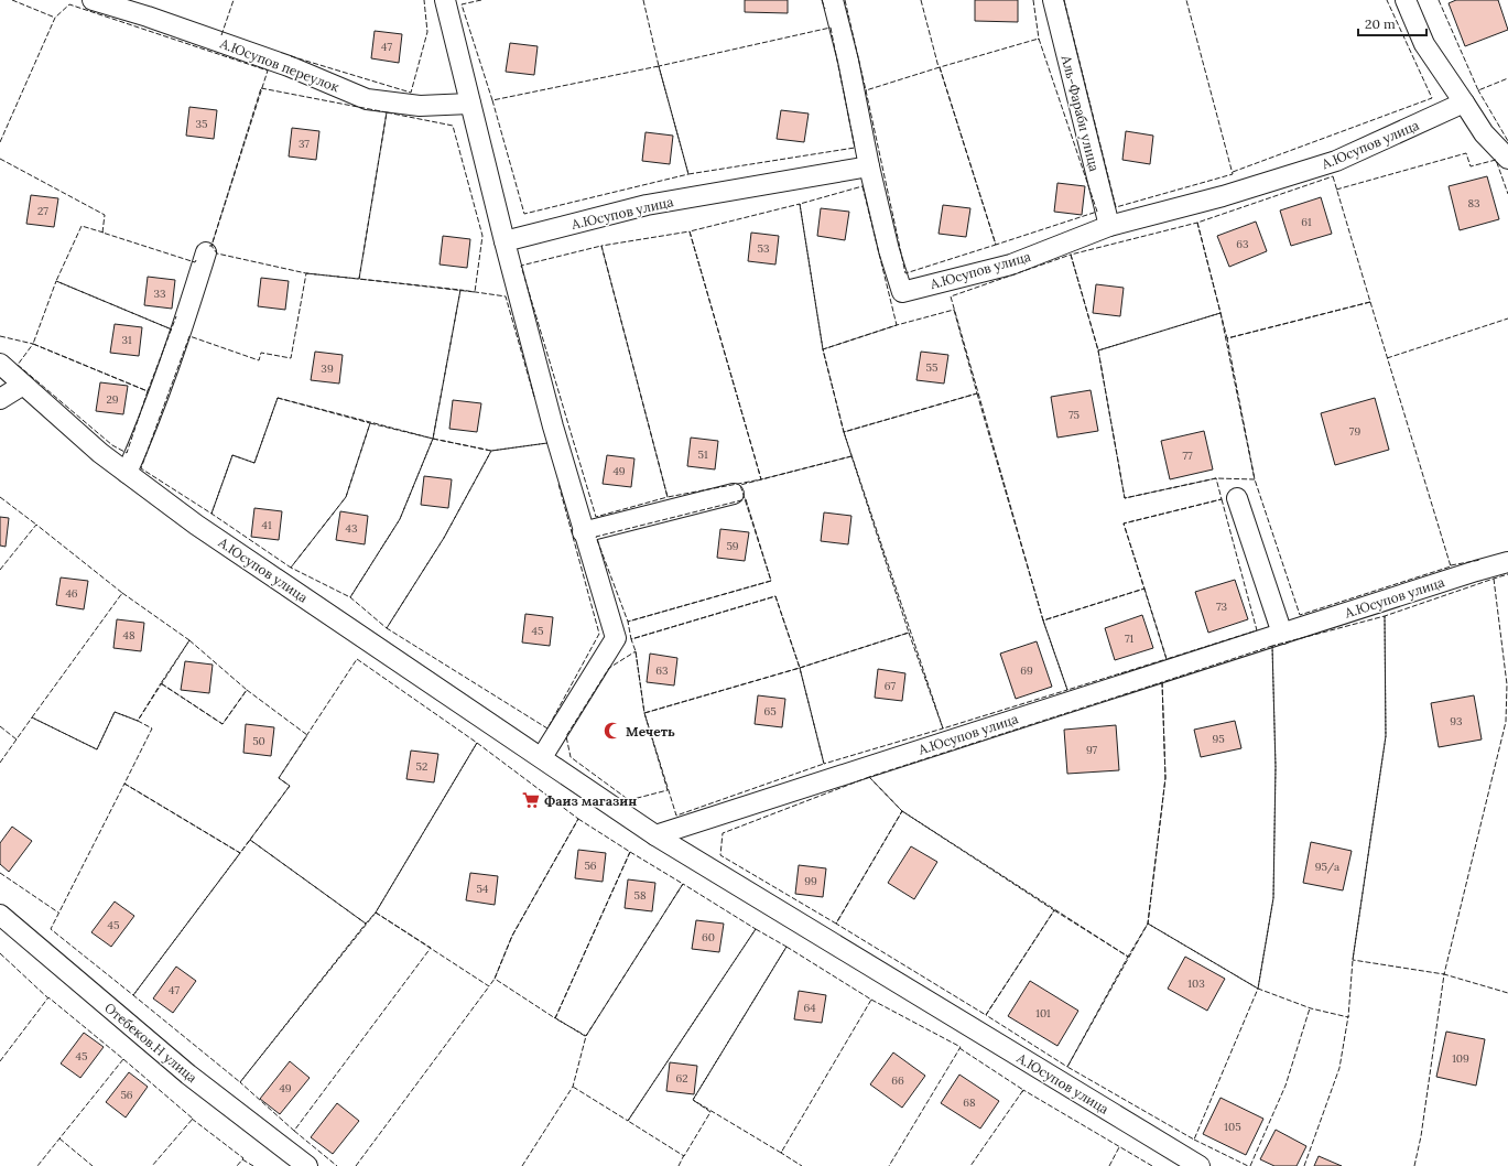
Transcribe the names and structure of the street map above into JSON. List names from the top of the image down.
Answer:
{
  "streets": {
    "street": [
      "А.Юсупов переулок",
      "Аль-Фараби улица",
      "А.Юсупов улица",
      "Отебеков.Н улица"
    ]
  },
  "crossings": [
    ["Аль-Фараби улица", "А.Юсупов улица"]
  ],
  "places": {
    "mosque": ["Мечеть"],
    "supermarket": ["Фаиз магазин"]
  },
  "house_numbers": [
    "47",
    "35",
    "37",
    "83",
    "27",
    "61",
    "63",
    "53",
    "33",
    "31",
    "55",
    "39",
    "29",
    "75",
    "79",
    "51",
    "77",
    "49",
    "41",
    "43",
    "59",
    "46",
    "73",
    "45",
    "48",
    "71",
    "63",
    "69",
    "67",
    "65",
    "93",
    "95",
    "50",
    "97",
    "52",
    "56",
    "95/а",
    "99",
    "54",
    "58",
    "45",
    "60",
    "103",
    "47",
    "64",
    "101",
    "45",
    "109",
    "62",
    "66",
    "49",
    "56",
    "68",
    "105"
  ],
  "scale_bar": "20 m"
}
